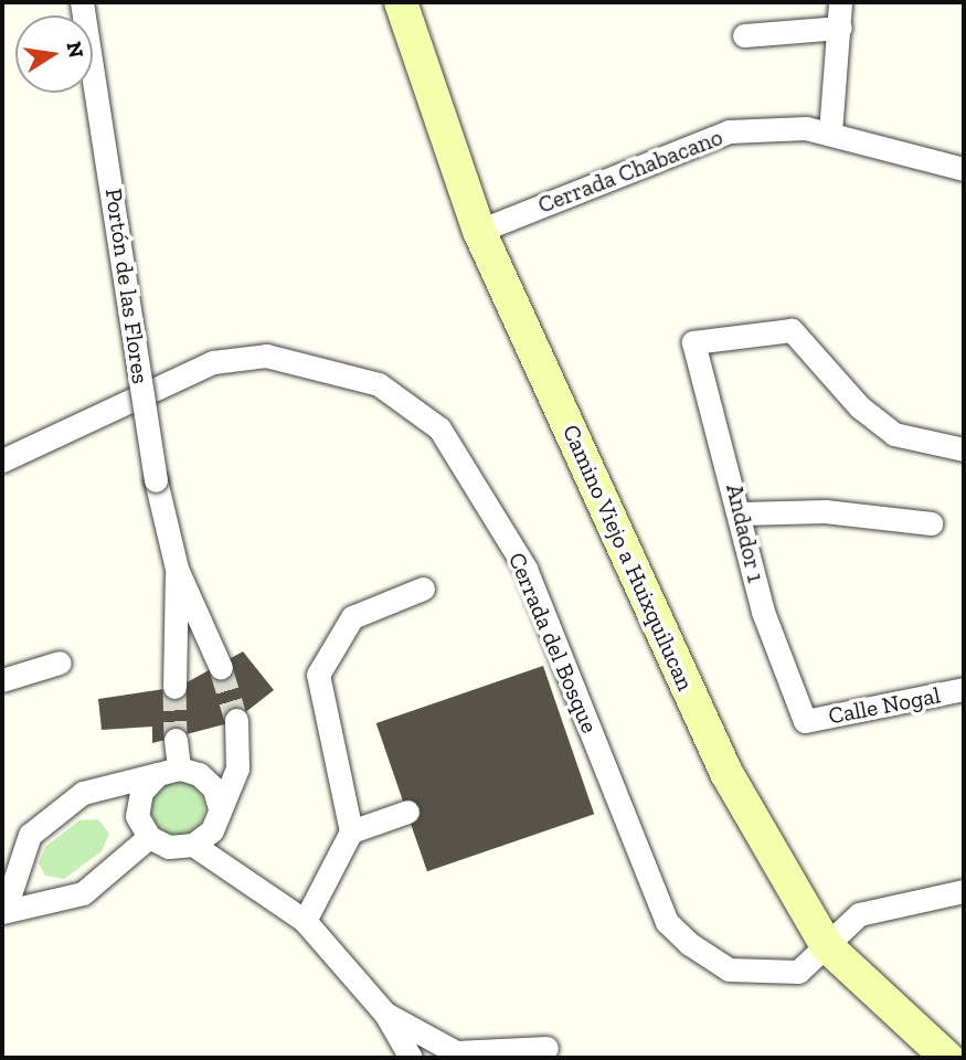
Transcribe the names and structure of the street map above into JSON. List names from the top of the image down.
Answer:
{
  "streets": {
    "main road": ["Camino Viejo a Huixquilucan"],
    "street": [
      "Cerrada Chabacano",
      "Portón de las Flores",
      "Andador 1",
      "Cerrada del Bosque",
      "Calle Nogal"
    ]
  },
  "crossings": [
    ["Cerrada Chabacano", "Camino Viejo a Huixquilucan"],
    ["Andador 1", "Calle Nogal"],
    ["Camino Viejo a Huixquilucan", "Cerrada del Bosque"]
  ],
  "north": "right"
}
